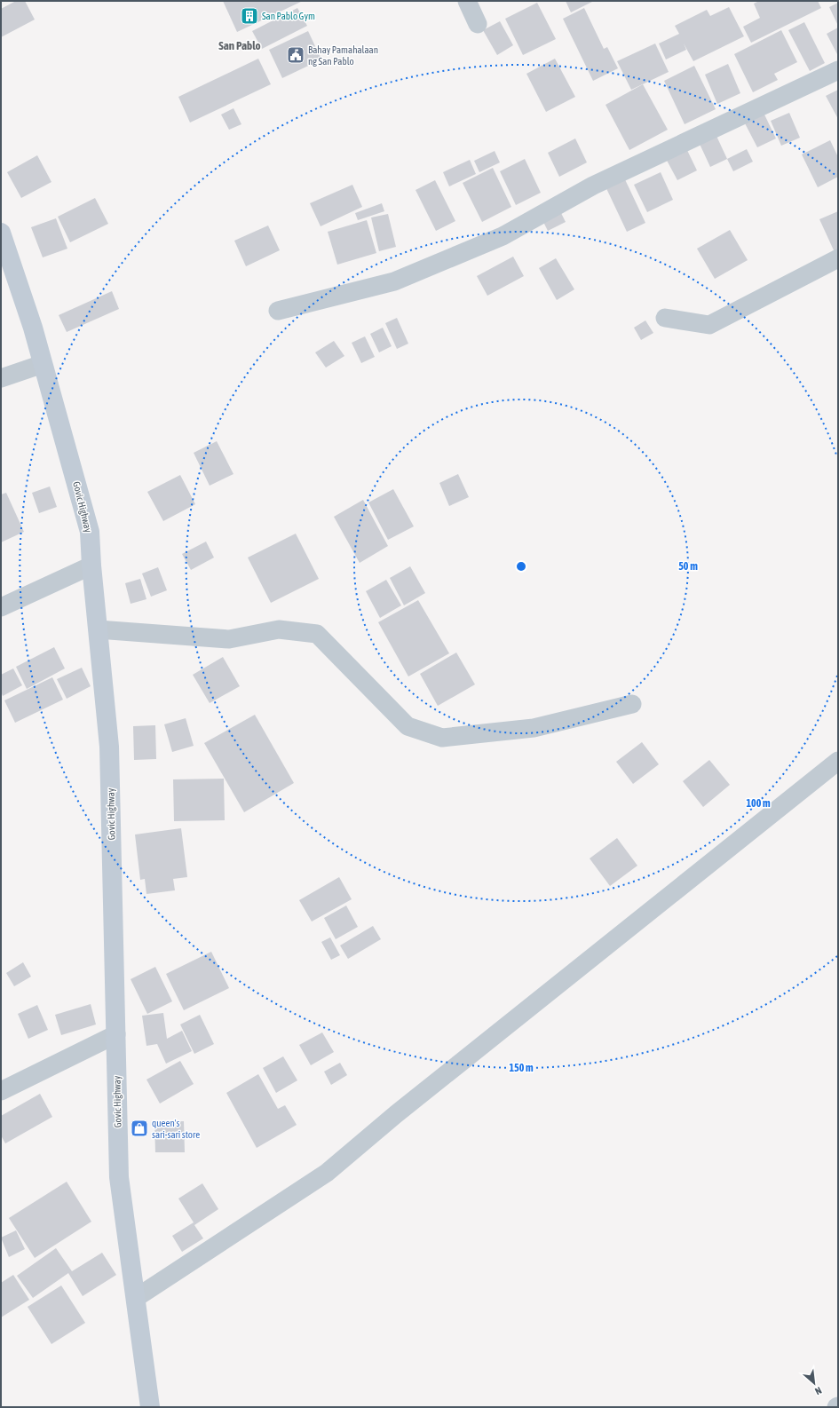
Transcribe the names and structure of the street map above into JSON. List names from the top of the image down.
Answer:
{
  "streets": {
    "main road": ["Govic Highway"]
  },
  "districts": ["San Pablo"],
  "places": {
    "building": ["San Pablo Gym"],
    "public building": ["Bahay Pamahalaan ng San Pablo"],
    "shop": ["queen's sari-sari store"]
  },
  "north": "bottom right",
  "rings": ["50 m", "100 m", "150 m"]
}
